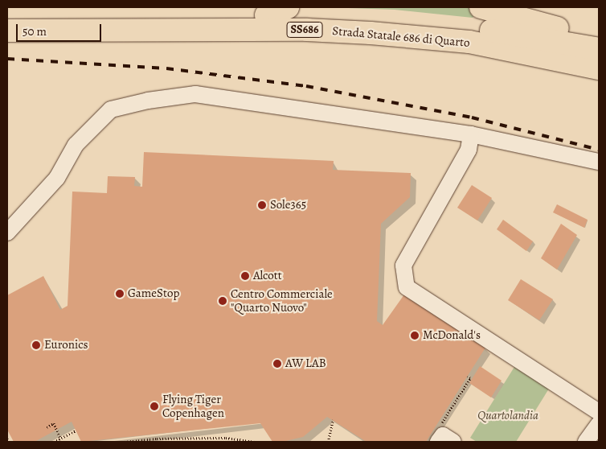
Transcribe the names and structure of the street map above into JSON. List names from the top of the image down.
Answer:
{
  "streets": {
    "highway": ["SS686", "Strada Statale 686 di Quarto"]
  },
  "parks": ["Quartolandia"],
  "places": [
    "Sole365",
    "Alcott",
    "GameStop",
    "Centro Commerciale \"Quarto Nuovo\"",
    "McDonald's",
    "Euronics",
    "AW LAB",
    "Flying Tiger Copenhagen"
  ],
  "scale_bar": "50 m"
}
